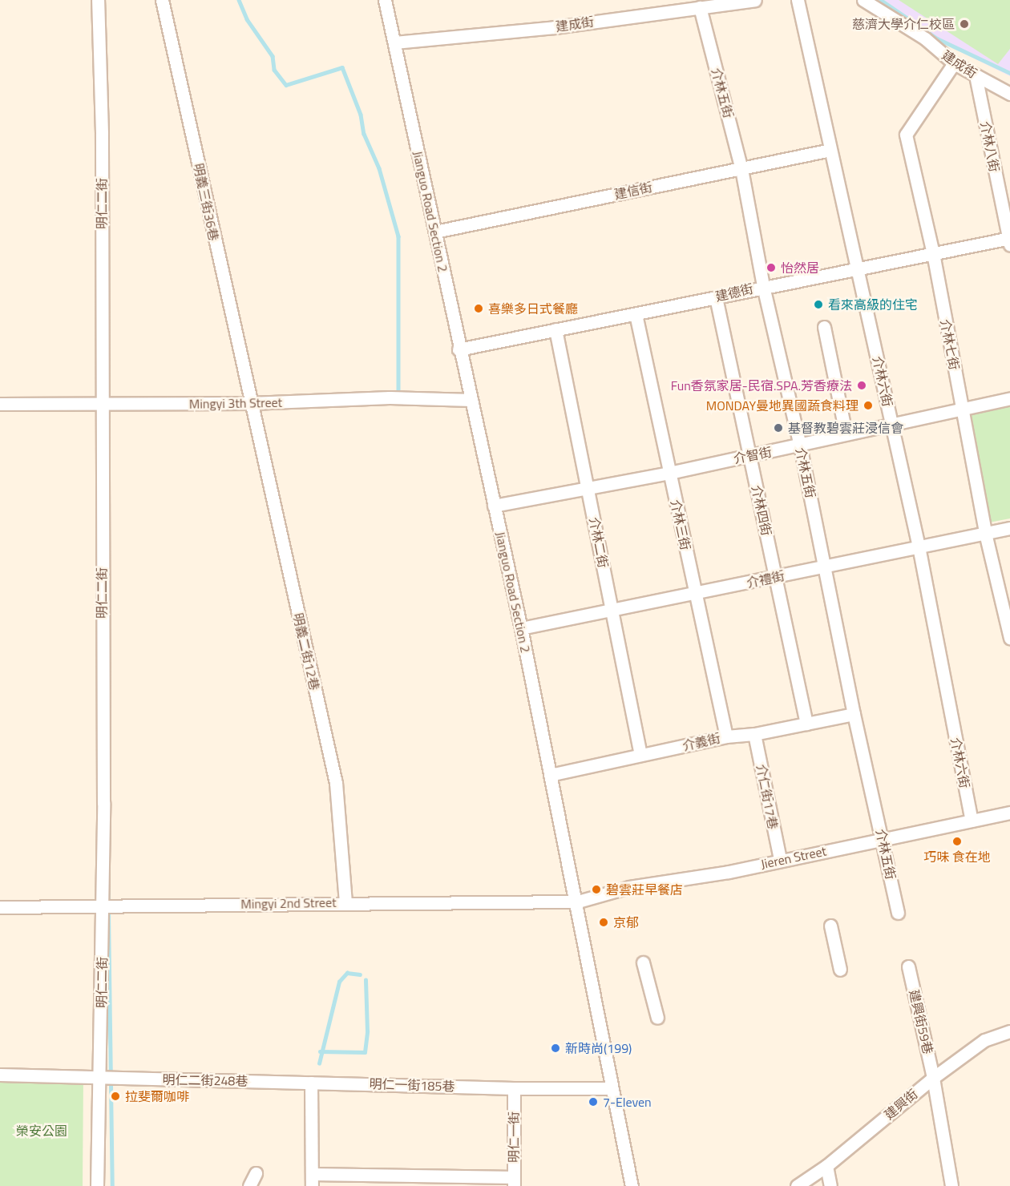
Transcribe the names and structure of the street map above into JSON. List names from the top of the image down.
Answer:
{
  "streets": {
    "street": [
      "建成街",
      "介林五街",
      "介林八街",
      "建信街",
      "明義三街36巷",
      "明仁二街",
      "Jianguo Road Section 2",
      "建德街",
      "介林七街",
      "介林六街",
      "Mingyi 3th Street",
      "介智街",
      "介林四街",
      "介林三街",
      "介林二街",
      "介禮街",
      "明義二街12巷",
      "介義街",
      "介仁街17巷",
      "Jieren Street",
      "Mingyi 2nd Street",
      "建興街59巷",
      "明仁二街248巷",
      "明仁一街185巷",
      "建興街",
      "明仁一街"
    ]
  },
  "crossings": [
    ["建成街", "介林五街"],
    ["建成街", "介林八街"],
    ["建成街", "Jianguo Road Section 2"],
    ["建成街", "介林七街"],
    ["介林五街", "建信街"],
    ["介林五街", "建德街"],
    ["介林五街", "介智街"],
    ["介林五街", "介禮街"],
    ["介林五街", "介義街"],
    ["介林五街", "Jieren Street"],
    ["介林八街", "建德街"],
    ["建信街", "Jianguo Road Section 2"],
    ["建信街", "介林六街"],
    ["明義三街36巷", "Mingyi 3th Street"],
    ["明義三街36巷", "明義二街12巷"],
    ["明仁二街", "Mingyi 3th Street"],
    ["明仁二街", "Mingyi 2nd Street"],
    ["明仁二街", "明仁二街248巷"],
    ["Jianguo Road Section 2", "建德街"],
    ["Jianguo Road Section 2", "Mingyi 3th Street"],
    ["Jianguo Road Section 2", "介智街"],
    ["Jianguo Road Section 2", "介禮街"],
    ["Jianguo Road Section 2", "介義街"],
    ["Jianguo Road Section 2", "Jieren Street"],
    ["Jianguo Road Section 2", "Mingyi 2nd Street"],
    ["Jianguo Road Section 2", "明仁一街185巷"],
    ["建德街", "介林七街"],
    ["建德街", "介林六街"],
    ["建德街", "介林四街"],
    ["建德街", "介林三街"],
    ["建德街", "介林二街"],
    ["介林七街", "介智街"],
    ["介林七街", "介禮街"],
    ["介林六街", "介智街"],
    ["介林六街", "介禮街"],
    ["介林六街", "Jieren Street"],
    ["Mingyi 3th Street", "明義二街12巷"],
    ["介智街", "介林四街"],
    ["介智街", "介林三街"],
    ["介智街", "介林二街"],
    ["介林四街", "介禮街"],
    ["介林四街", "介義街"],
    ["介林三街", "介禮街"],
    ["介林三街", "介義街"],
    ["介林二街", "介禮街"],
    ["介林二街", "介義街"],
    ["明義二街12巷", "Mingyi 2nd Street"],
    ["介義街", "介仁街17巷"],
    ["介仁街17巷", "Jieren Street"],
    ["Jieren Street", "Mingyi 2nd Street"],
    ["建興街59巷", "建興街"],
    ["明仁二街248巷", "明仁一街185巷"],
    ["明仁一街185巷", "明仁一街"]
  ],
  "parks": ["榮安公園"],
  "places": [
    "慈濟大學介仁校區",
    "怡然居",
    "看來高級的住宅",
    "喜樂多日式餐廳",
    "Fun香氛家居-民宿.SPA.芳香療法",
    "MONDAY曼地異國蔬食料理",
    "基督教碧雲莊浸信會",
    "巧味 食在地",
    "碧雲莊早餐店",
    "京郁",
    "新時尚(199)",
    "拉斐爾咖啡",
    "7-Eleven"
  ]
}
